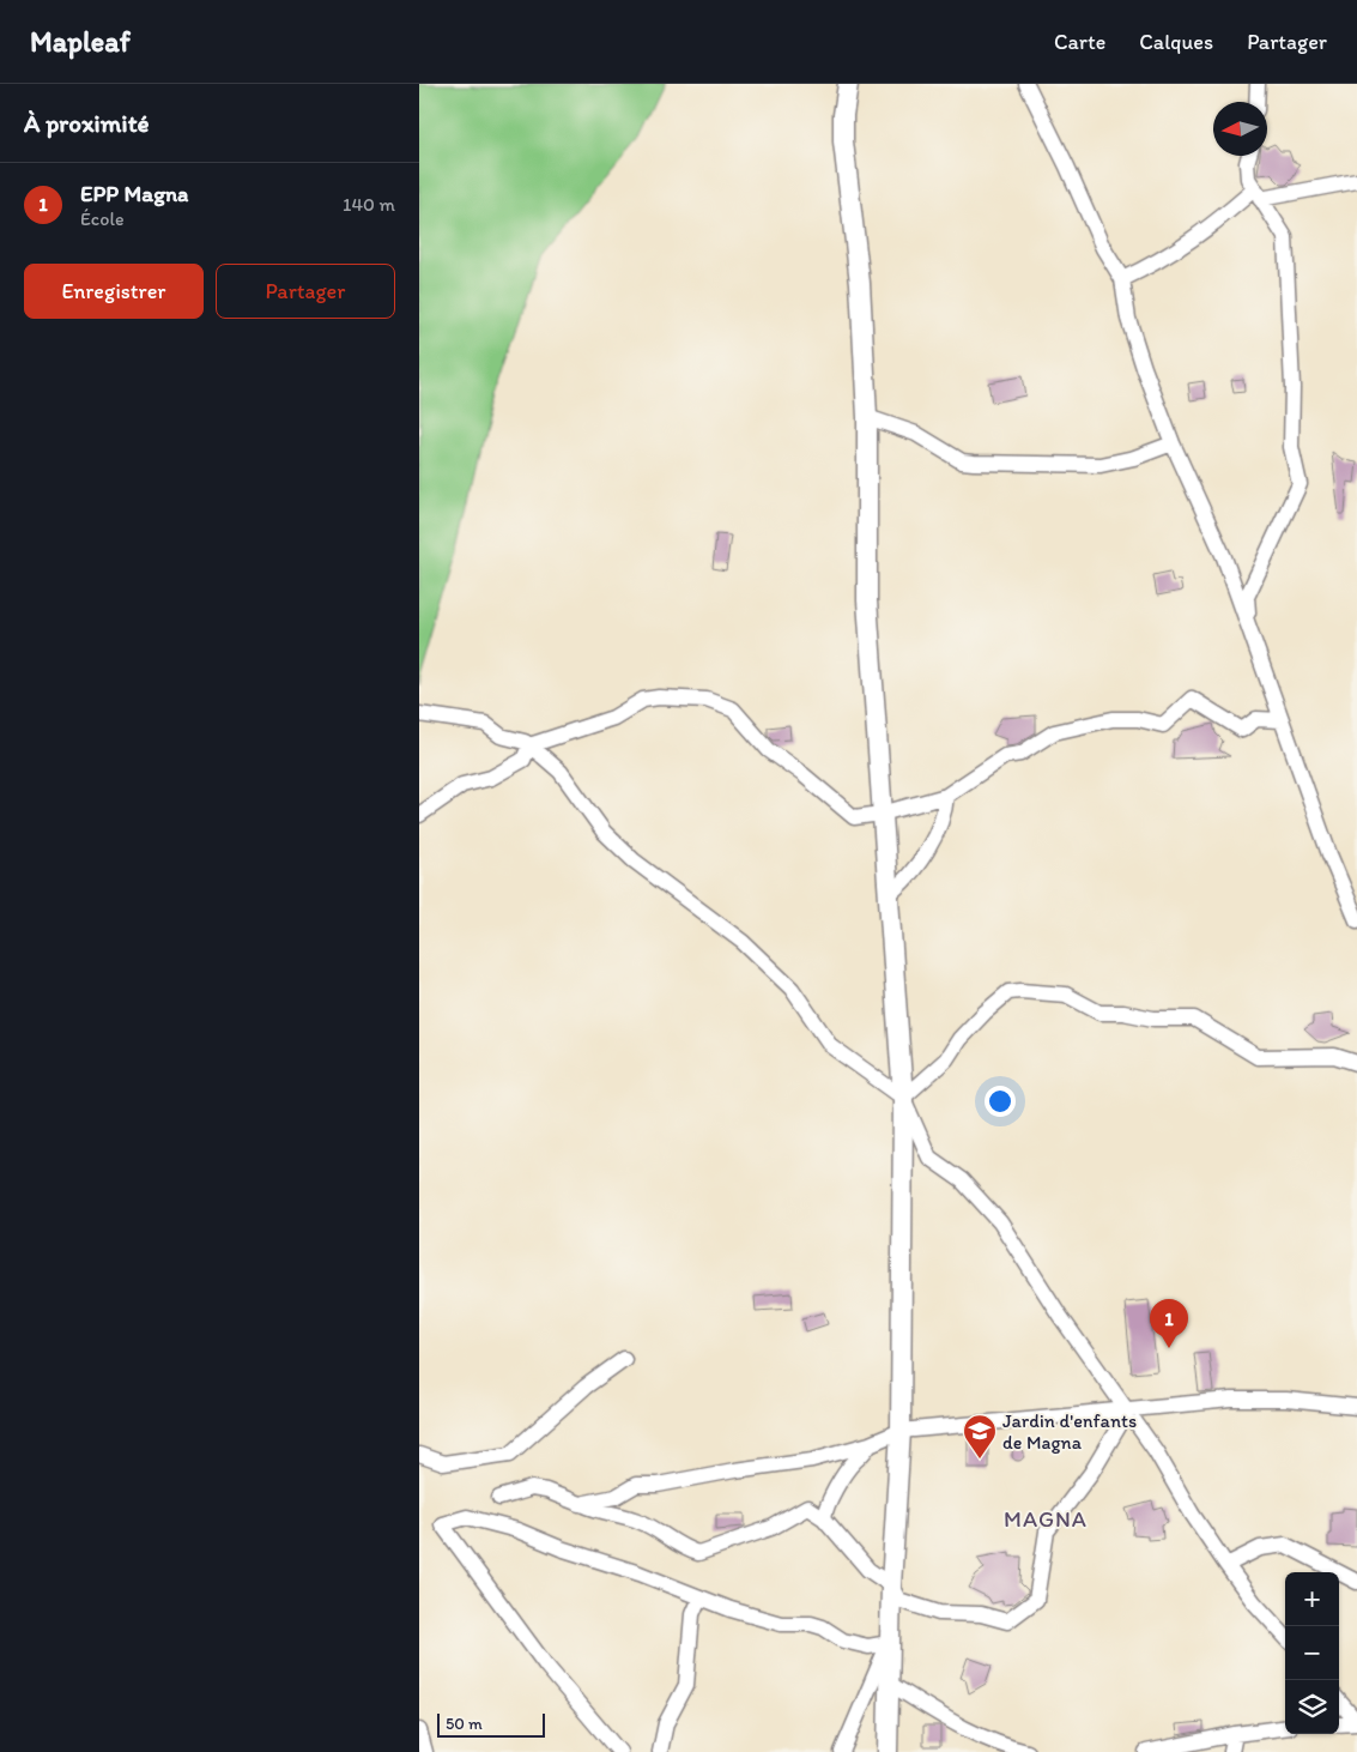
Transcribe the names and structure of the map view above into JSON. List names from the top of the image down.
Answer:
{
  "districts": ["MAGNA"],
  "places": {
    "school or university": ["Jardin d'enfants de Magna"]
  },
  "scale_bar": "50 m",
  "north": "left",
  "page": {
    "header": "Mapleaf",
    "nav": ["Carte", "Calques", "Partager"],
    "heading": "À proximité",
    "list": [
      {
        "mark": "1",
        "name": "EPP Magna",
        "note": "École",
        "value": "140 m"
      }
    ],
    "buttons": ["Enregistrer", "Partager"],
    "pins": "1",
    "map_buttons": ["+", "−"],
    "scale": "50 m"
  }
}
